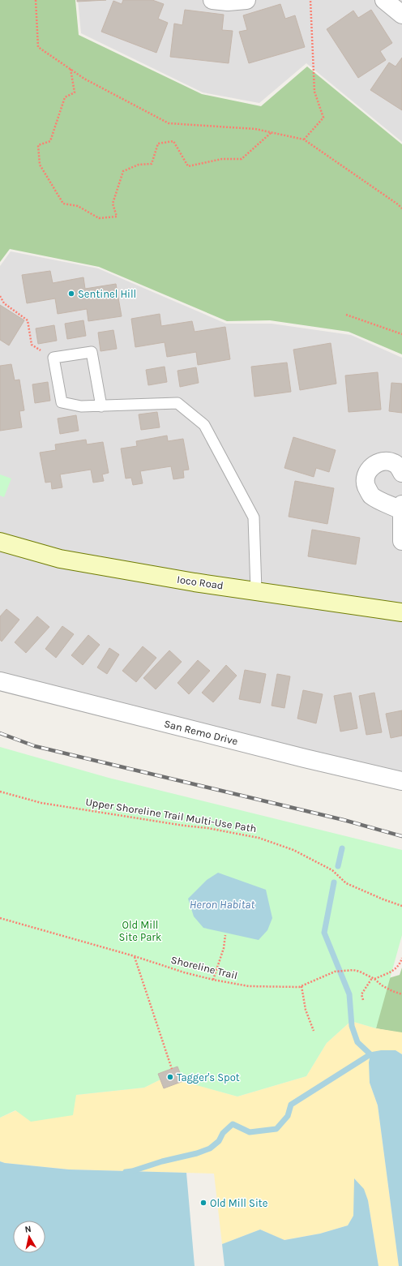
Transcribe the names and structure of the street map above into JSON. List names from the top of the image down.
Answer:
{
  "streets": {
    "main road": ["Ioco Road"],
    "street": ["San Remo Drive"],
    "path": ["Upper Shoreline Trail Multi-Use Path", "Shoreline Trail"]
  },
  "water": ["Heron Habitat"],
  "parks": ["Old Mill Site Park"],
  "places": ["Sentinel Hill", "Tagger's Spot", "Old Mill Site"],
  "north": "top"
}
